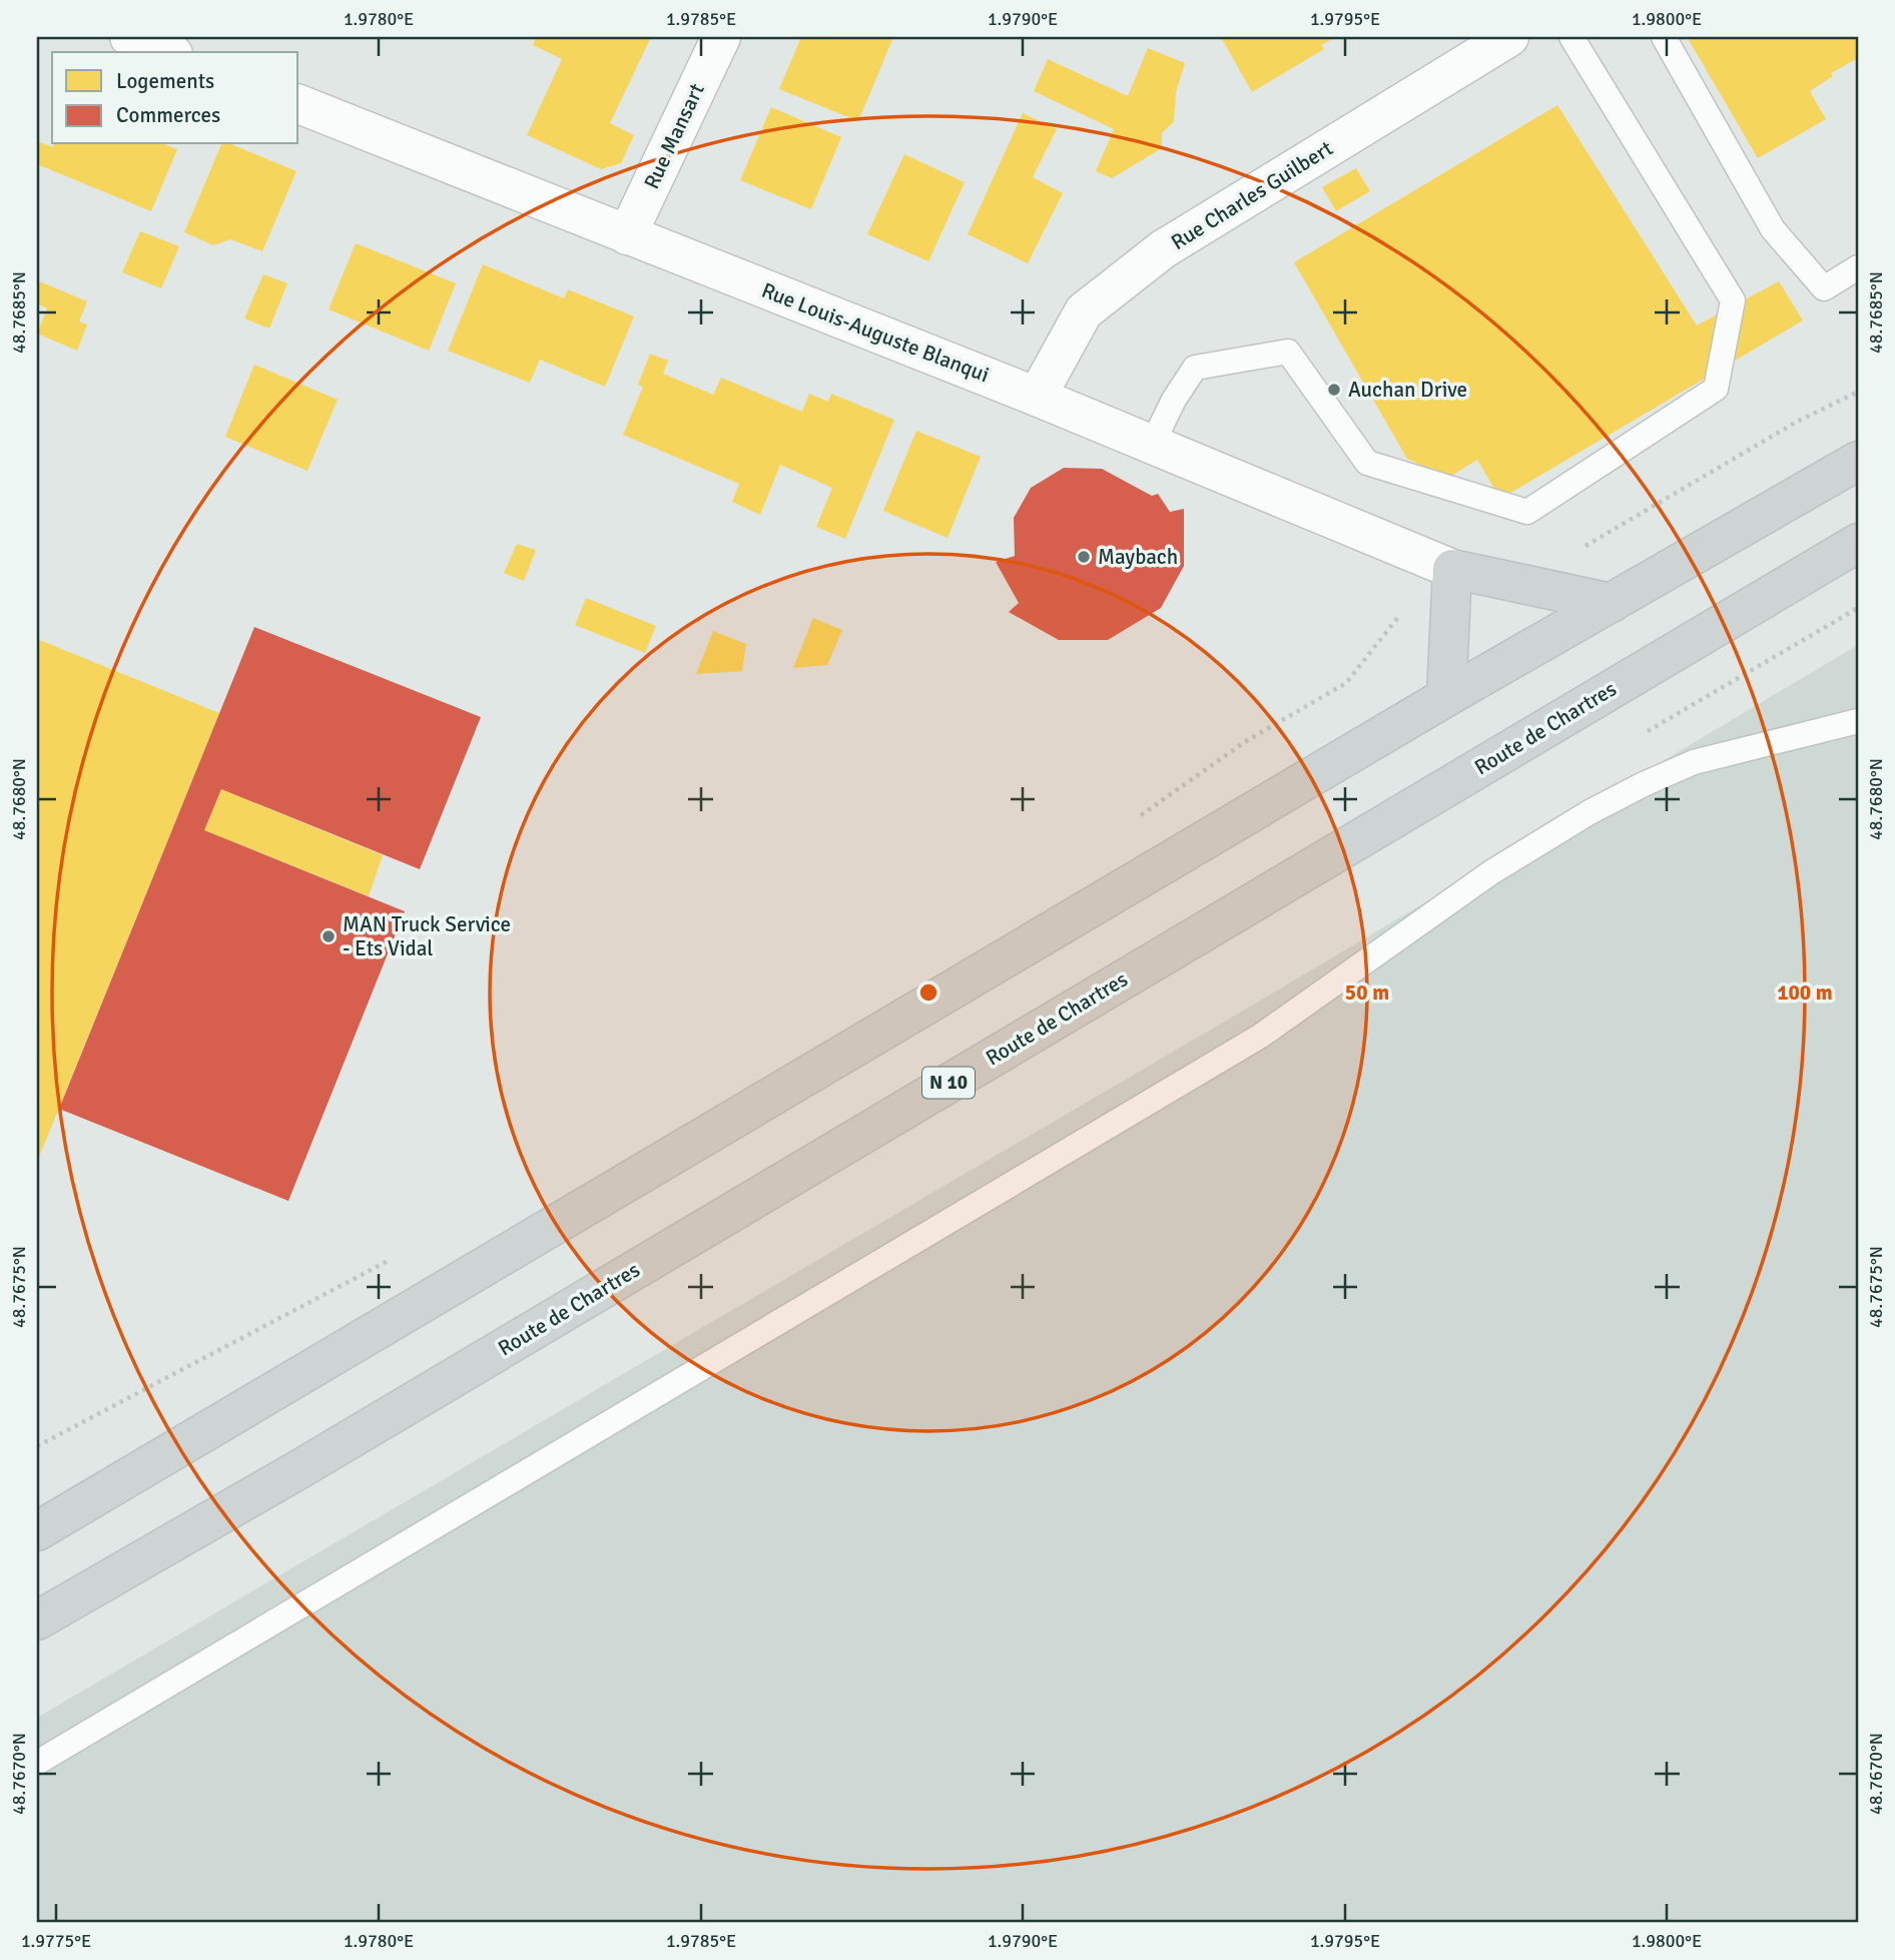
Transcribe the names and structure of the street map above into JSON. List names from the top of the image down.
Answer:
{
  "streets": {
    "main road": ["Route de Chartres", "N 10"],
    "street": ["Rue Mansart", "Rue Charles Guilbert", "Rue Louis-Auguste Blanqui"]
  },
  "crossings": [
    ["Rue Mansart", "Rue Louis-Auguste Blanqui"],
    ["Rue Charles Guilbert", "Rue Louis-Auguste Blanqui"]
  ],
  "places": ["Auchan Drive", "Maybach", "MAN Truck Service - Ets Vidal"],
  "legend": ["Logements", "Commerces"],
  "coordinates": [
    "1.9780°E",
    "1.9785°E",
    "1.9790°E",
    "1.9795°E",
    "1.9800°E",
    "48.7685°N",
    "48.7680°N",
    "48.7675°N",
    "48.7670°N",
    "1.9775°E"
  ],
  "rings": ["50 m", "100 m"]
}
